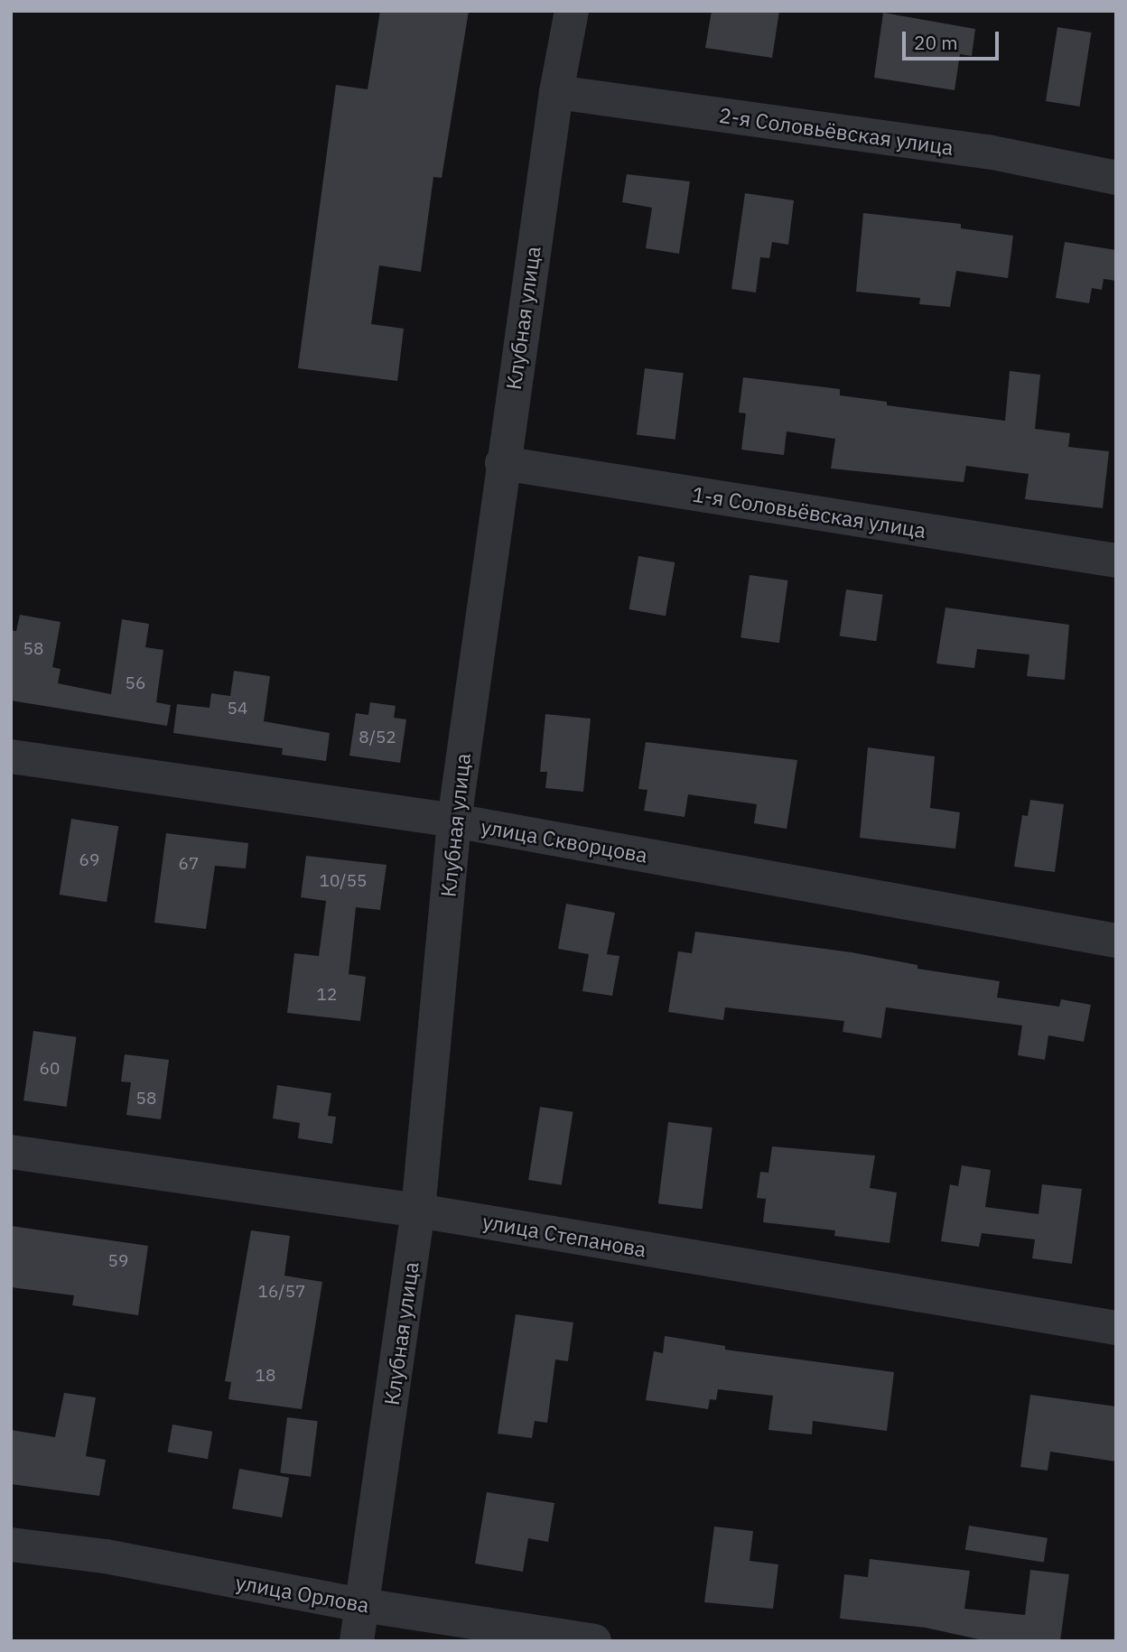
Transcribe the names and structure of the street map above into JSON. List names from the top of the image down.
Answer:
{
  "streets": {
    "street": [
      "2-я Соловьёвская улица",
      "Клубная улица",
      "1-я Соловьёвская улица",
      "улица Скворцова",
      "улица Степанова",
      "улица Орлова"
    ]
  },
  "crossings": [
    ["2-я Соловьёвская улица", "Клубная улица"],
    ["Клубная улица", "1-я Соловьёвская улица"],
    ["Клубная улица", "улица Скворцова"],
    ["Клубная улица", "улица Степанова"],
    ["Клубная улица", "улица Орлова"]
  ],
  "house_numbers": [
    "58",
    "56",
    "54",
    "8/52",
    "69",
    "67",
    "10/55",
    "12",
    "60",
    "58",
    "59",
    "16/57",
    "18"
  ],
  "scale_bar": "20 m"
}
